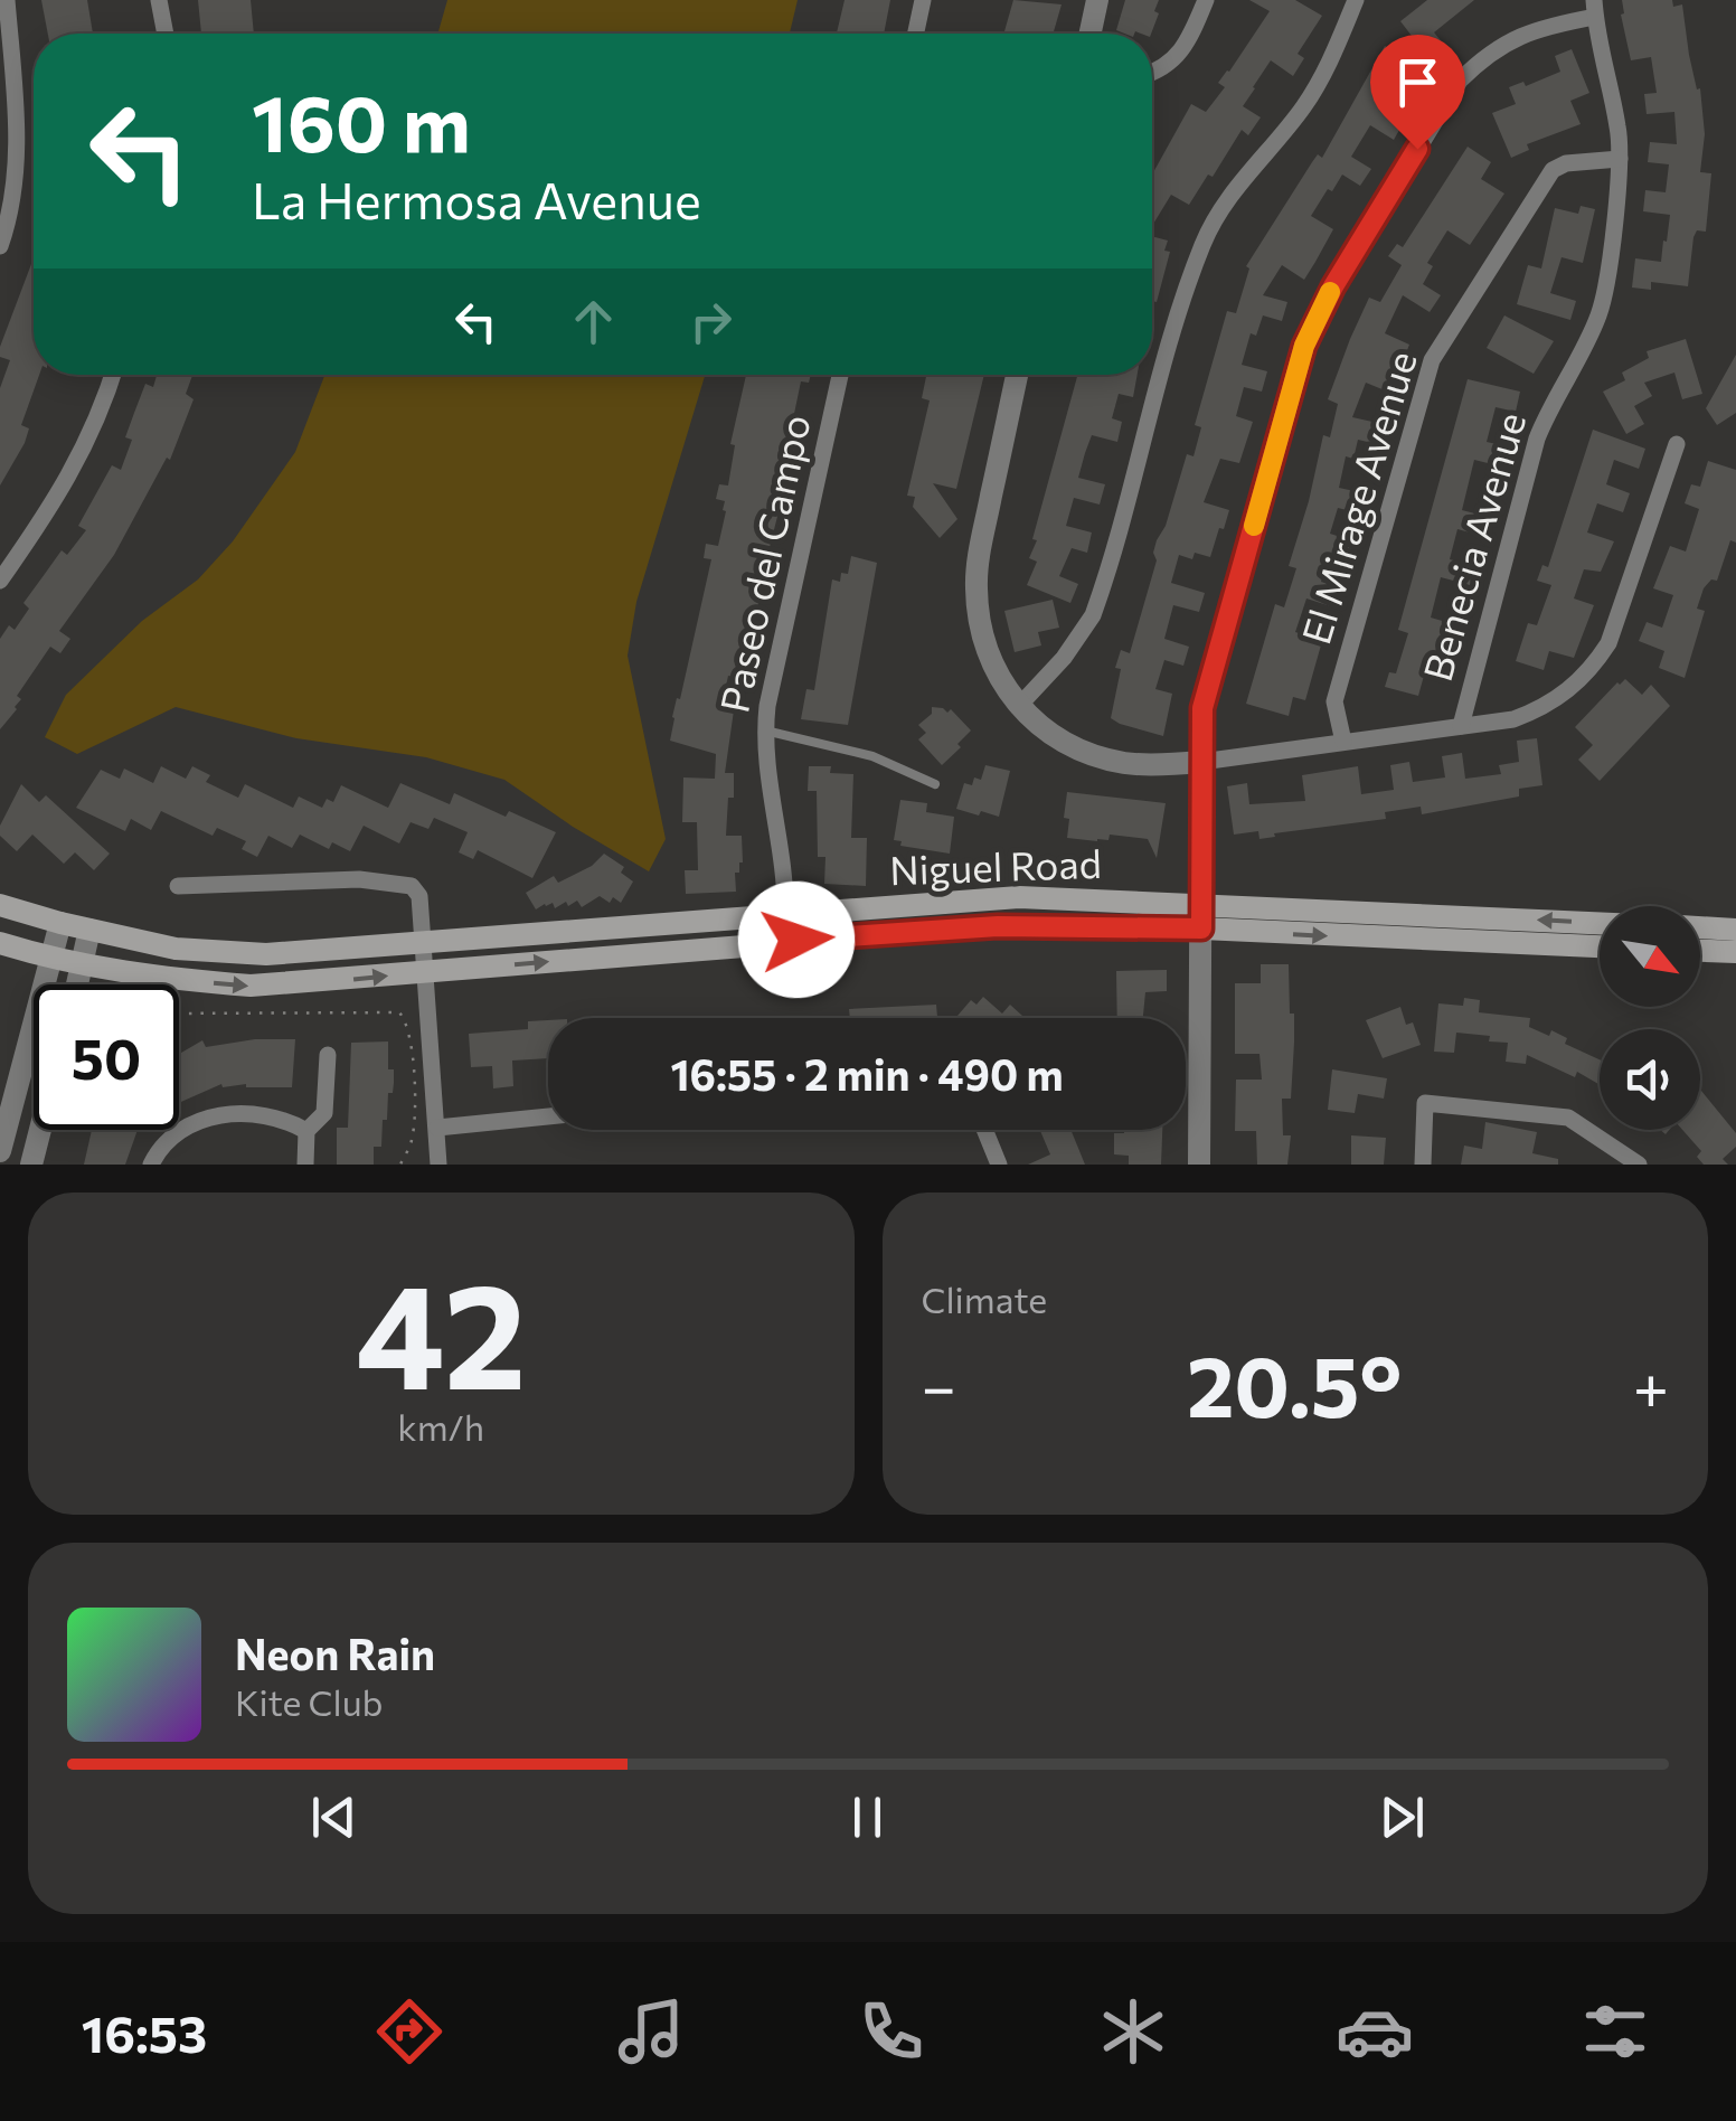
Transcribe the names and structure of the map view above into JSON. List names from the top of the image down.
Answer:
{
  "streets": {
    "main road": ["Niguel Road"],
    "street": ["El Mirage Avenue", "Benecia Avenue", "Paseo del Campo"]
  },
  "crossings": [
    ["El Mirage Avenue", "Benecia Avenue"],
    ["Paseo del Campo", "Niguel Road"]
  ],
  "north": "bottom right",
  "page": {
    "turn": ["160 m", "La Hermosa Avenue"],
    "limit": "50",
    "trip": "16:55 · 2 min · 490 m",
    "tile": [
      ["42", "km/h"],
      "Climate"
    ],
    "heat": ["−", "20.5°", "+"],
    "song": ["Neon Rain", "Kite Club"],
    "tabs": "16:53"
  }
}
